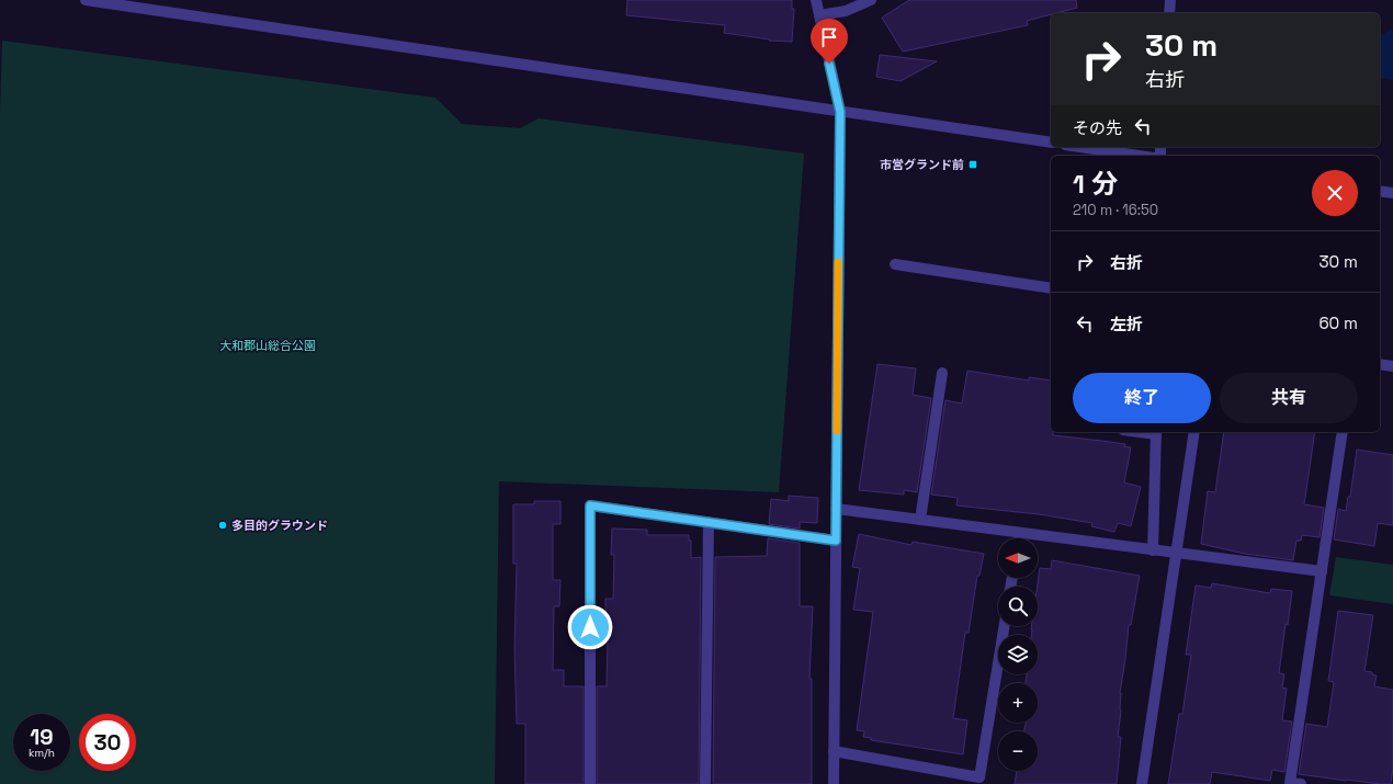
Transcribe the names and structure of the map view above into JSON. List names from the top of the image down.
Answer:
{
  "parks": ["大和郡山総合公園"],
  "places": {
    "transit": ["市営グランド前"],
    "other": ["多目的グラウンド"]
  },
  "north": "left",
  "page": {
    "turn": ["30 m", "右折"],
    "then": "その先",
    "heading": ["1 分", "210 m · 16:50"],
    "list": [
      {
        "name": "右折",
        "value": "30 m"
      },
      {
        "name": "左折",
        "value": "60 m"
      }
    ],
    "buttons": ["終了", "共有"],
    "map_buttons": ["+", "−"],
    "speed": "19 km/h",
    "limit": "30"
  }
}
